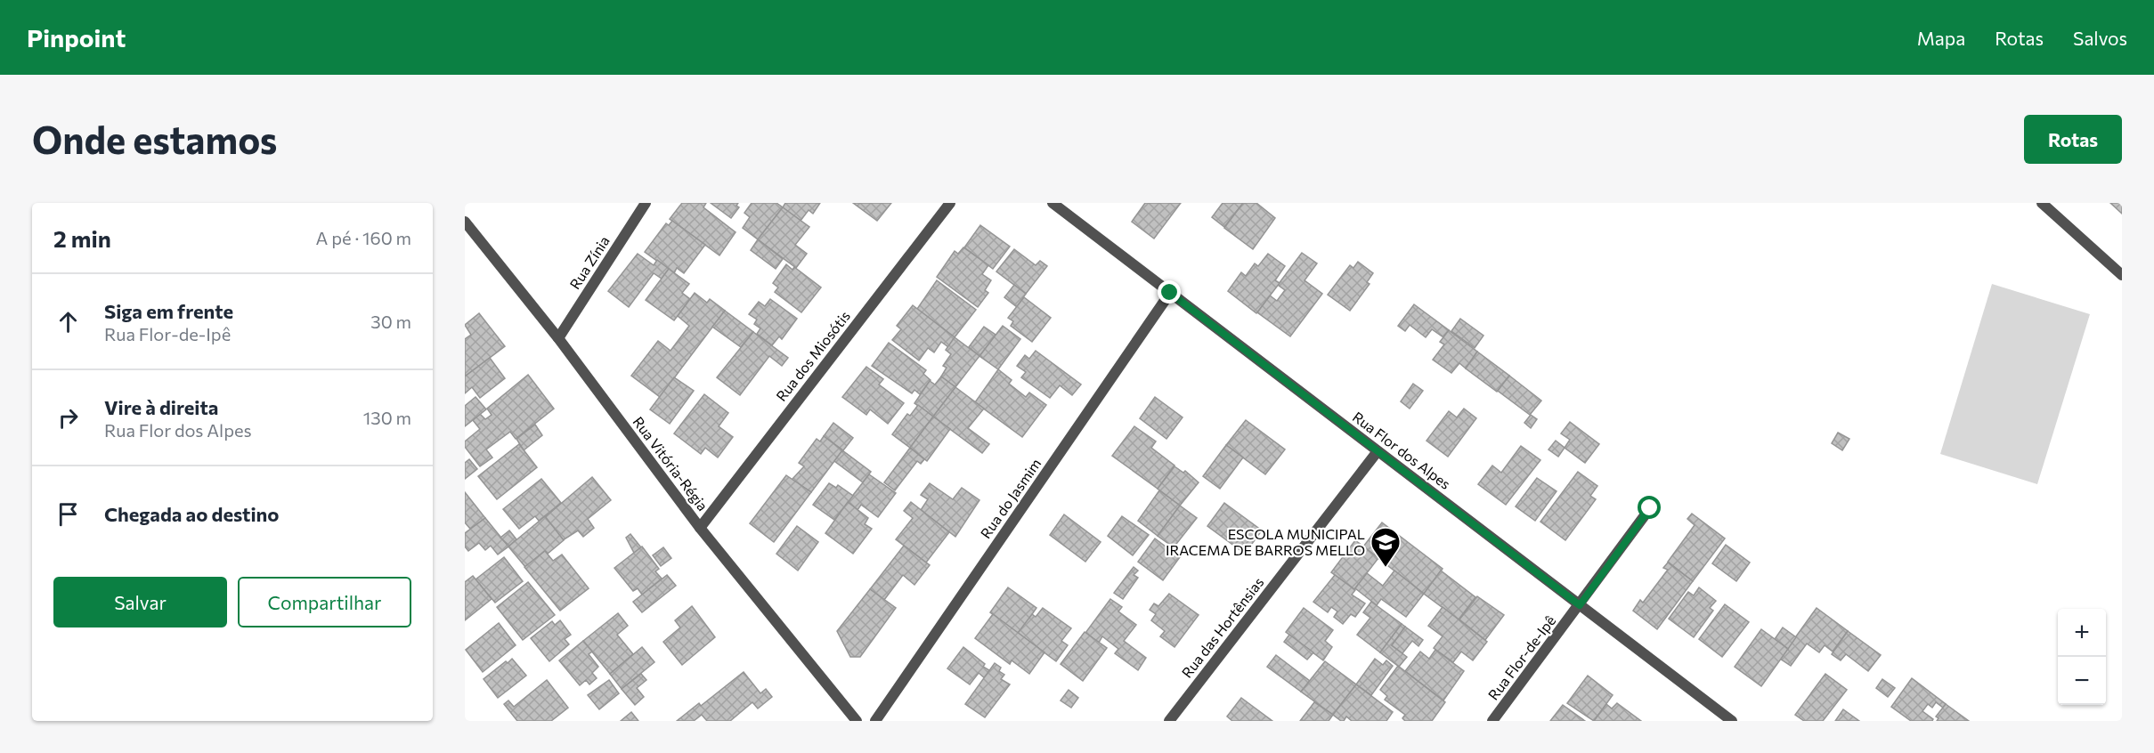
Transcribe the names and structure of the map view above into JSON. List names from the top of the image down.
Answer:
{
  "streets": {
    "street": [
      "Rua Zínia",
      "Rua dos Miosótis",
      "Rua Flor dos Alpes",
      "Rua Vitória-Régia",
      "Rua do Jasmim",
      "Rua das Hortênsias",
      "Rua Flor-de-Ipê"
    ]
  },
  "crossings": [
    ["Rua Zínia", "Rua Vitória-Régia"],
    ["Rua dos Miosótis", "Rua Vitória-Régia"],
    ["Rua Flor dos Alpes", "Rua do Jasmim"],
    ["Rua Flor dos Alpes", "Rua das Hortênsias"],
    ["Rua Flor dos Alpes", "Rua Flor-de-Ipê"]
  ],
  "places": {
    "school or university": ["ESCOLA MUNICIPAL IRACEMA DE BARROS MELLO"]
  },
  "page": {
    "header": "Pinpoint",
    "nav": ["Mapa", "Rotas", "Salvos"],
    "buttons": [
      "Rotas",
      ["Salvar", "Compartilhar"]
    ],
    "title": "Onde estamos",
    "heading": ["2 min", "A pé · 160 m"],
    "list": [
      ["Siga em frente", "Rua Flor-de-Ipê", "30 m"],
      ["Vire à direita", "Rua Flor dos Alpes", "130 m"],
      "Chegada ao destino"
    ],
    "map_buttons": ["+", "−"]
  }
}
